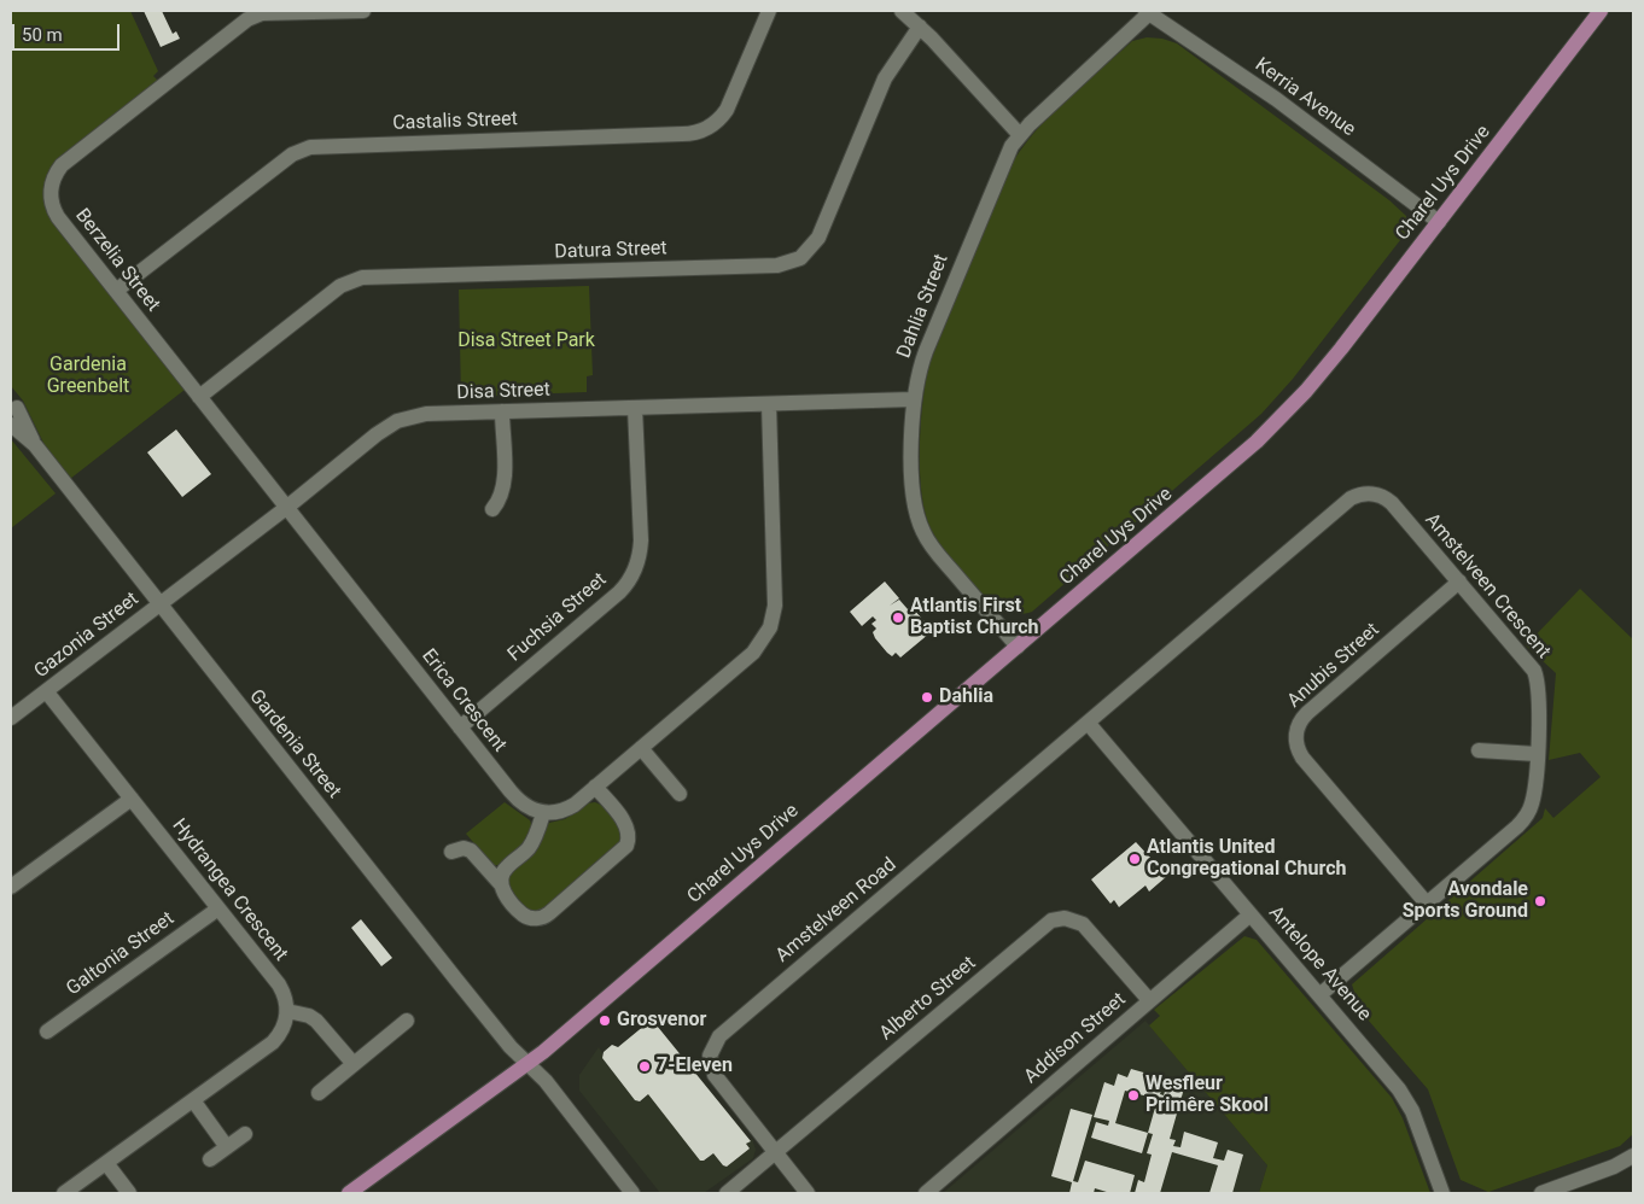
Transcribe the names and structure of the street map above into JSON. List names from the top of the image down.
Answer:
{
  "streets": {
    "main road": ["Charel Uys Drive"],
    "street": [
      "Kerria Avenue",
      "Castalis Street",
      "Datura Street",
      "Berzelia Street",
      "Dahlia Street",
      "Disa Street",
      "Amstelveen Crescent",
      "Fuchsia Street",
      "Gazonia Street",
      "Anubis Street",
      "Erica Crescent",
      "Gardenia Street",
      "Hydrangea Crescent",
      "Amstelveen Road",
      "Galtonia Street",
      "Antelope Avenue",
      "Alberto Street",
      "Addison Street"
    ]
  },
  "crossings": [
    ["Kerria Avenue", "Charel Uys Drive"],
    ["Kerria Avenue", "Dahlia Street"],
    ["Castalis Street", "Berzelia Street"],
    ["Charel Uys Drive", "Dahlia Street"],
    ["Charel Uys Drive", "Gardenia Street"],
    ["Datura Street", "Berzelia Street"],
    ["Berzelia Street", "Disa Street"],
    ["Berzelia Street", "Erica Crescent"],
    ["Dahlia Street", "Disa Street"],
    ["Disa Street", "Fuchsia Street"],
    ["Disa Street", "Gazonia Street"],
    ["Disa Street", "Erica Crescent"],
    ["Disa Street", "Gardenia Street"],
    ["Amstelveen Crescent", "Anubis Street"],
    ["Amstelveen Crescent", "Amstelveen Road"],
    ["Amstelveen Crescent", "Antelope Avenue"],
    ["Fuchsia Street", "Erica Crescent"],
    ["Gazonia Street", "Gardenia Street"],
    ["Gazonia Street", "Hydrangea Crescent"],
    ["Hydrangea Crescent", "Galtonia Street"],
    ["Amstelveen Road", "Antelope Avenue"],
    ["Amstelveen Road", "Alberto Street"],
    ["Antelope Avenue", "Addison Street"],
    ["Alberto Street", "Addison Street"]
  ],
  "parks": ["Disa Street Park", "Gardenia Greenbelt"],
  "places": [
    "Atlantis First Baptist Church",
    "Dahlia",
    "Atlantis United Congregational Church",
    "Avondale Sports Ground",
    "Grosvenor",
    "7-Eleven",
    "Wesfleur Primêre Skool"
  ],
  "scale_bar": "50 m"
}
